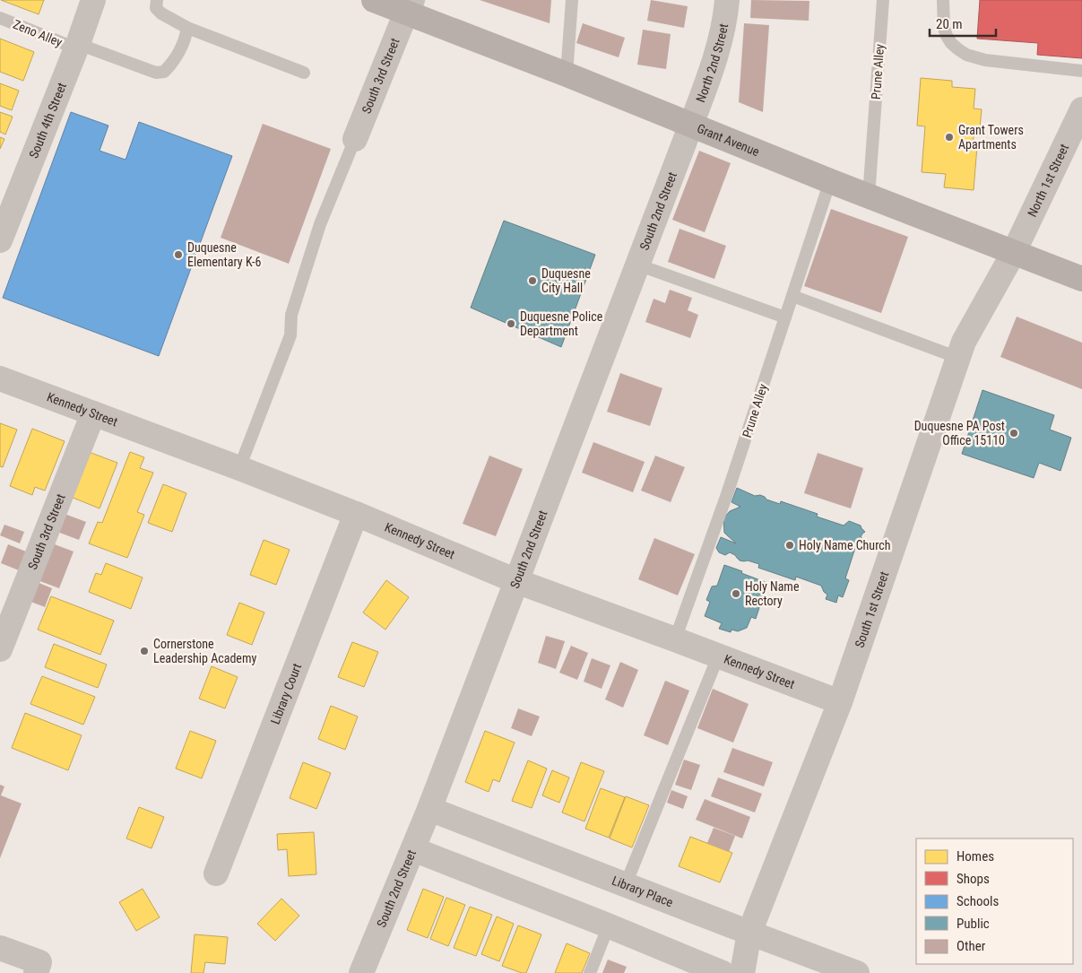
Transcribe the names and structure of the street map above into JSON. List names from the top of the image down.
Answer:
{
  "streets": {
    "street": [
      "North 2nd Street",
      "South 3rd Street",
      "South 4th Street",
      "Grant Avenue",
      "North 1st Street",
      "South 2nd Street",
      "Kennedy Street",
      "South 1st Street",
      "Library Court",
      "Library Place"
    ],
    "lane": ["Zeno Alley", "Prune Alley"]
  },
  "crossings": [
    ["Zeno Alley", "South 4th Street"],
    ["North 2nd Street", "Grant Avenue"],
    ["North 2nd Street", "South 2nd Street"],
    ["Prune Alley", "Grant Avenue"],
    ["Prune Alley", "Kennedy Street"],
    ["South 3rd Street", "Grant Avenue"],
    ["South 3rd Street", "Kennedy Street"],
    ["Grant Avenue", "North 1st Street"],
    ["Grant Avenue", "South 2nd Street"],
    ["Grant Avenue", "South 1st Street"],
    ["North 1st Street", "South 1st Street"],
    ["South 2nd Street", "Kennedy Street"],
    ["South 2nd Street", "Library Place"],
    ["Kennedy Street", "South 1st Street"],
    ["Kennedy Street", "Library Court"],
    ["South 1st Street", "Library Place"]
  ],
  "places": [
    "Grant Towers Apartments",
    "Duquesne Elementary K-6",
    "Duquesne City Hall",
    "Duquesne Police Department",
    "Duquesne PA Post Office 15110",
    "Holy Name Church",
    "Holy Name Rectory",
    "Cornerstone Leadership Academy"
  ],
  "legend": [
    "Homes",
    "Shops",
    "Schools",
    "Public",
    "Other"
  ],
  "scale_bar": "20 m"
}
